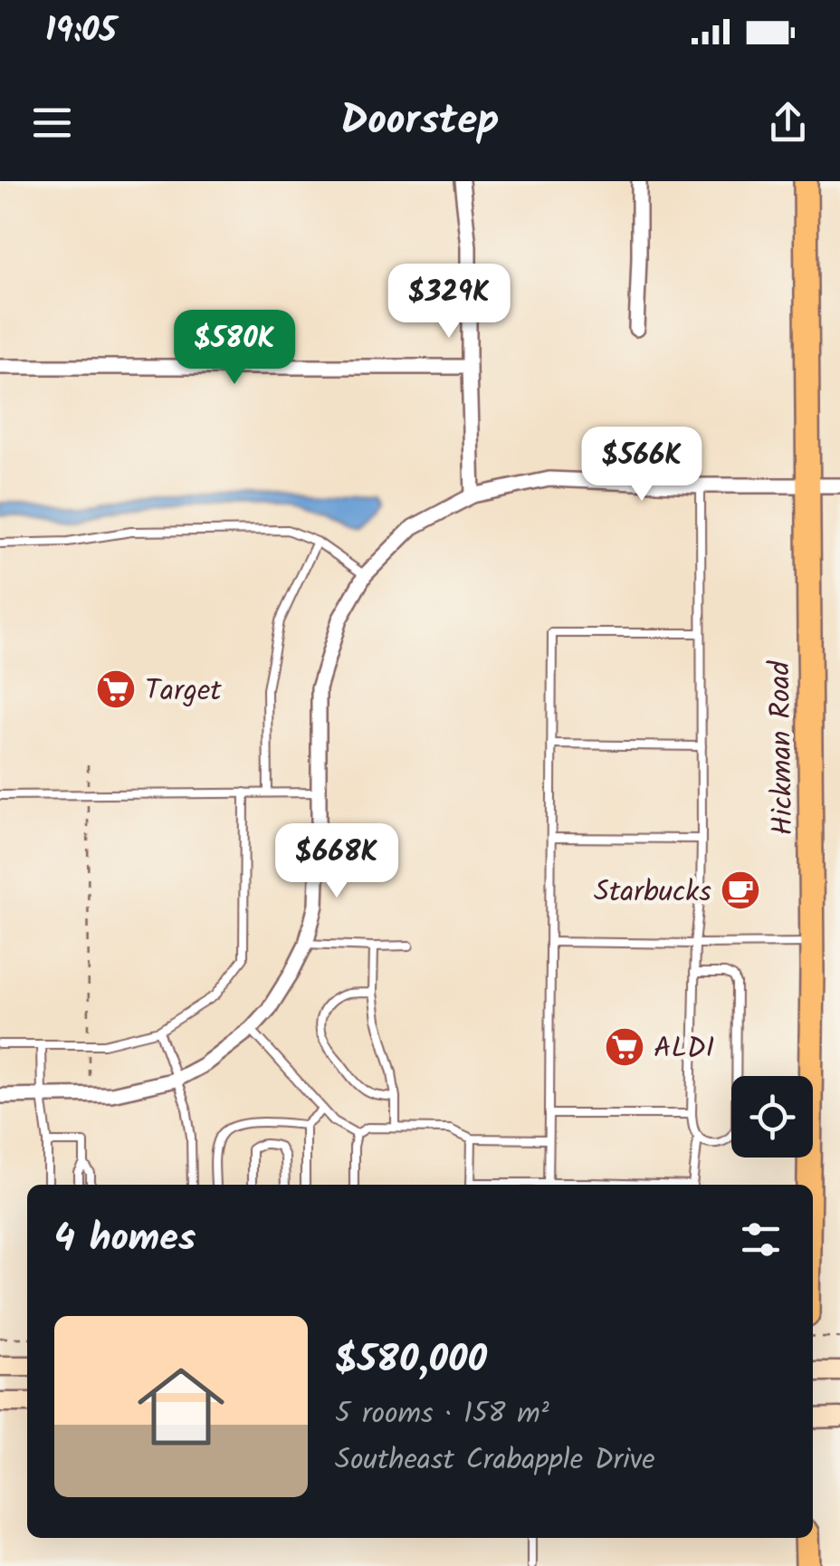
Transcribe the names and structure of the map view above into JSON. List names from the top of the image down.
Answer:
{
  "streets": {
    "highway": ["Hickman Road"]
  },
  "places": {
    "supermarket": ["Target", "ALDI"],
    "cafe": ["Starbucks"]
  },
  "page": {
    "status": "19:05",
    "header": "Doorstep",
    "price": [
      "$329K",
      "$580K",
      "$566K",
      "$668K"
    ],
    "heading": "4 homes",
    "list": [
      {
        "name": "$580,000",
        "note": "5 rooms · 158 m² · Southeast Crabapple Drive"
      }
    ]
  }
}
